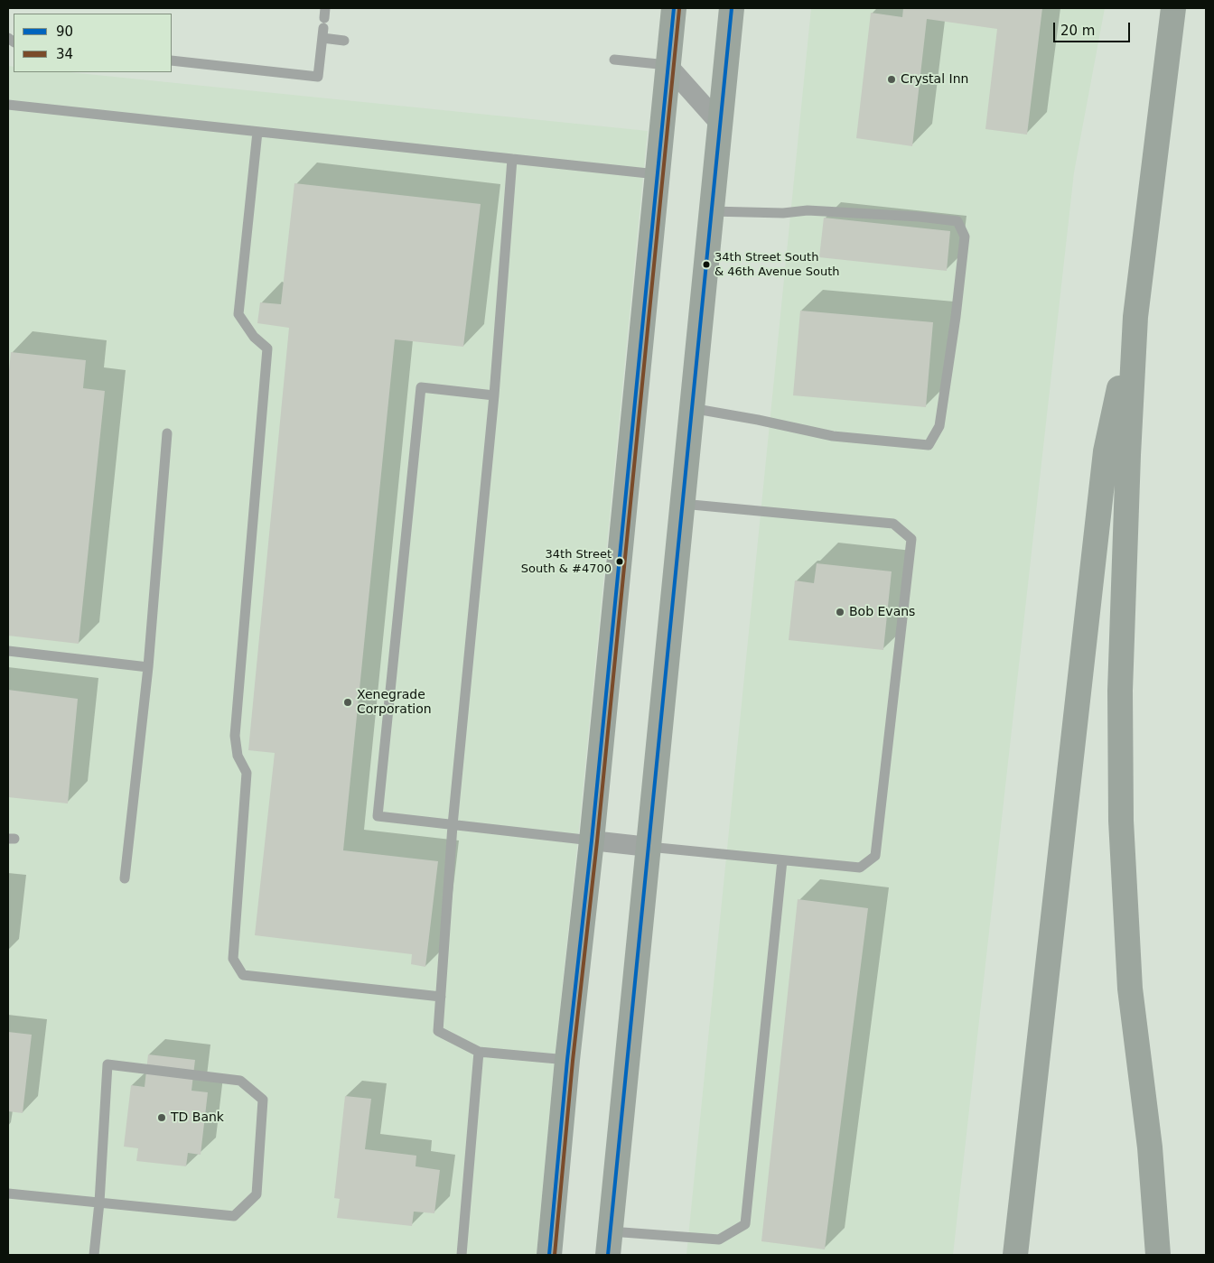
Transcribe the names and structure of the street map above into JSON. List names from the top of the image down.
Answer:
{
  "places": [
    "Crystal Inn",
    "34th Street South & 46th Avenue South",
    "34th Street South & #4700",
    "Bob Evans",
    "Xenegrade Corporation",
    "TD Bank"
  ],
  "lines": ["transit line 90", "transit line 34"],
  "legend": ["90", "34"],
  "scale_bar": "20 m"
}
